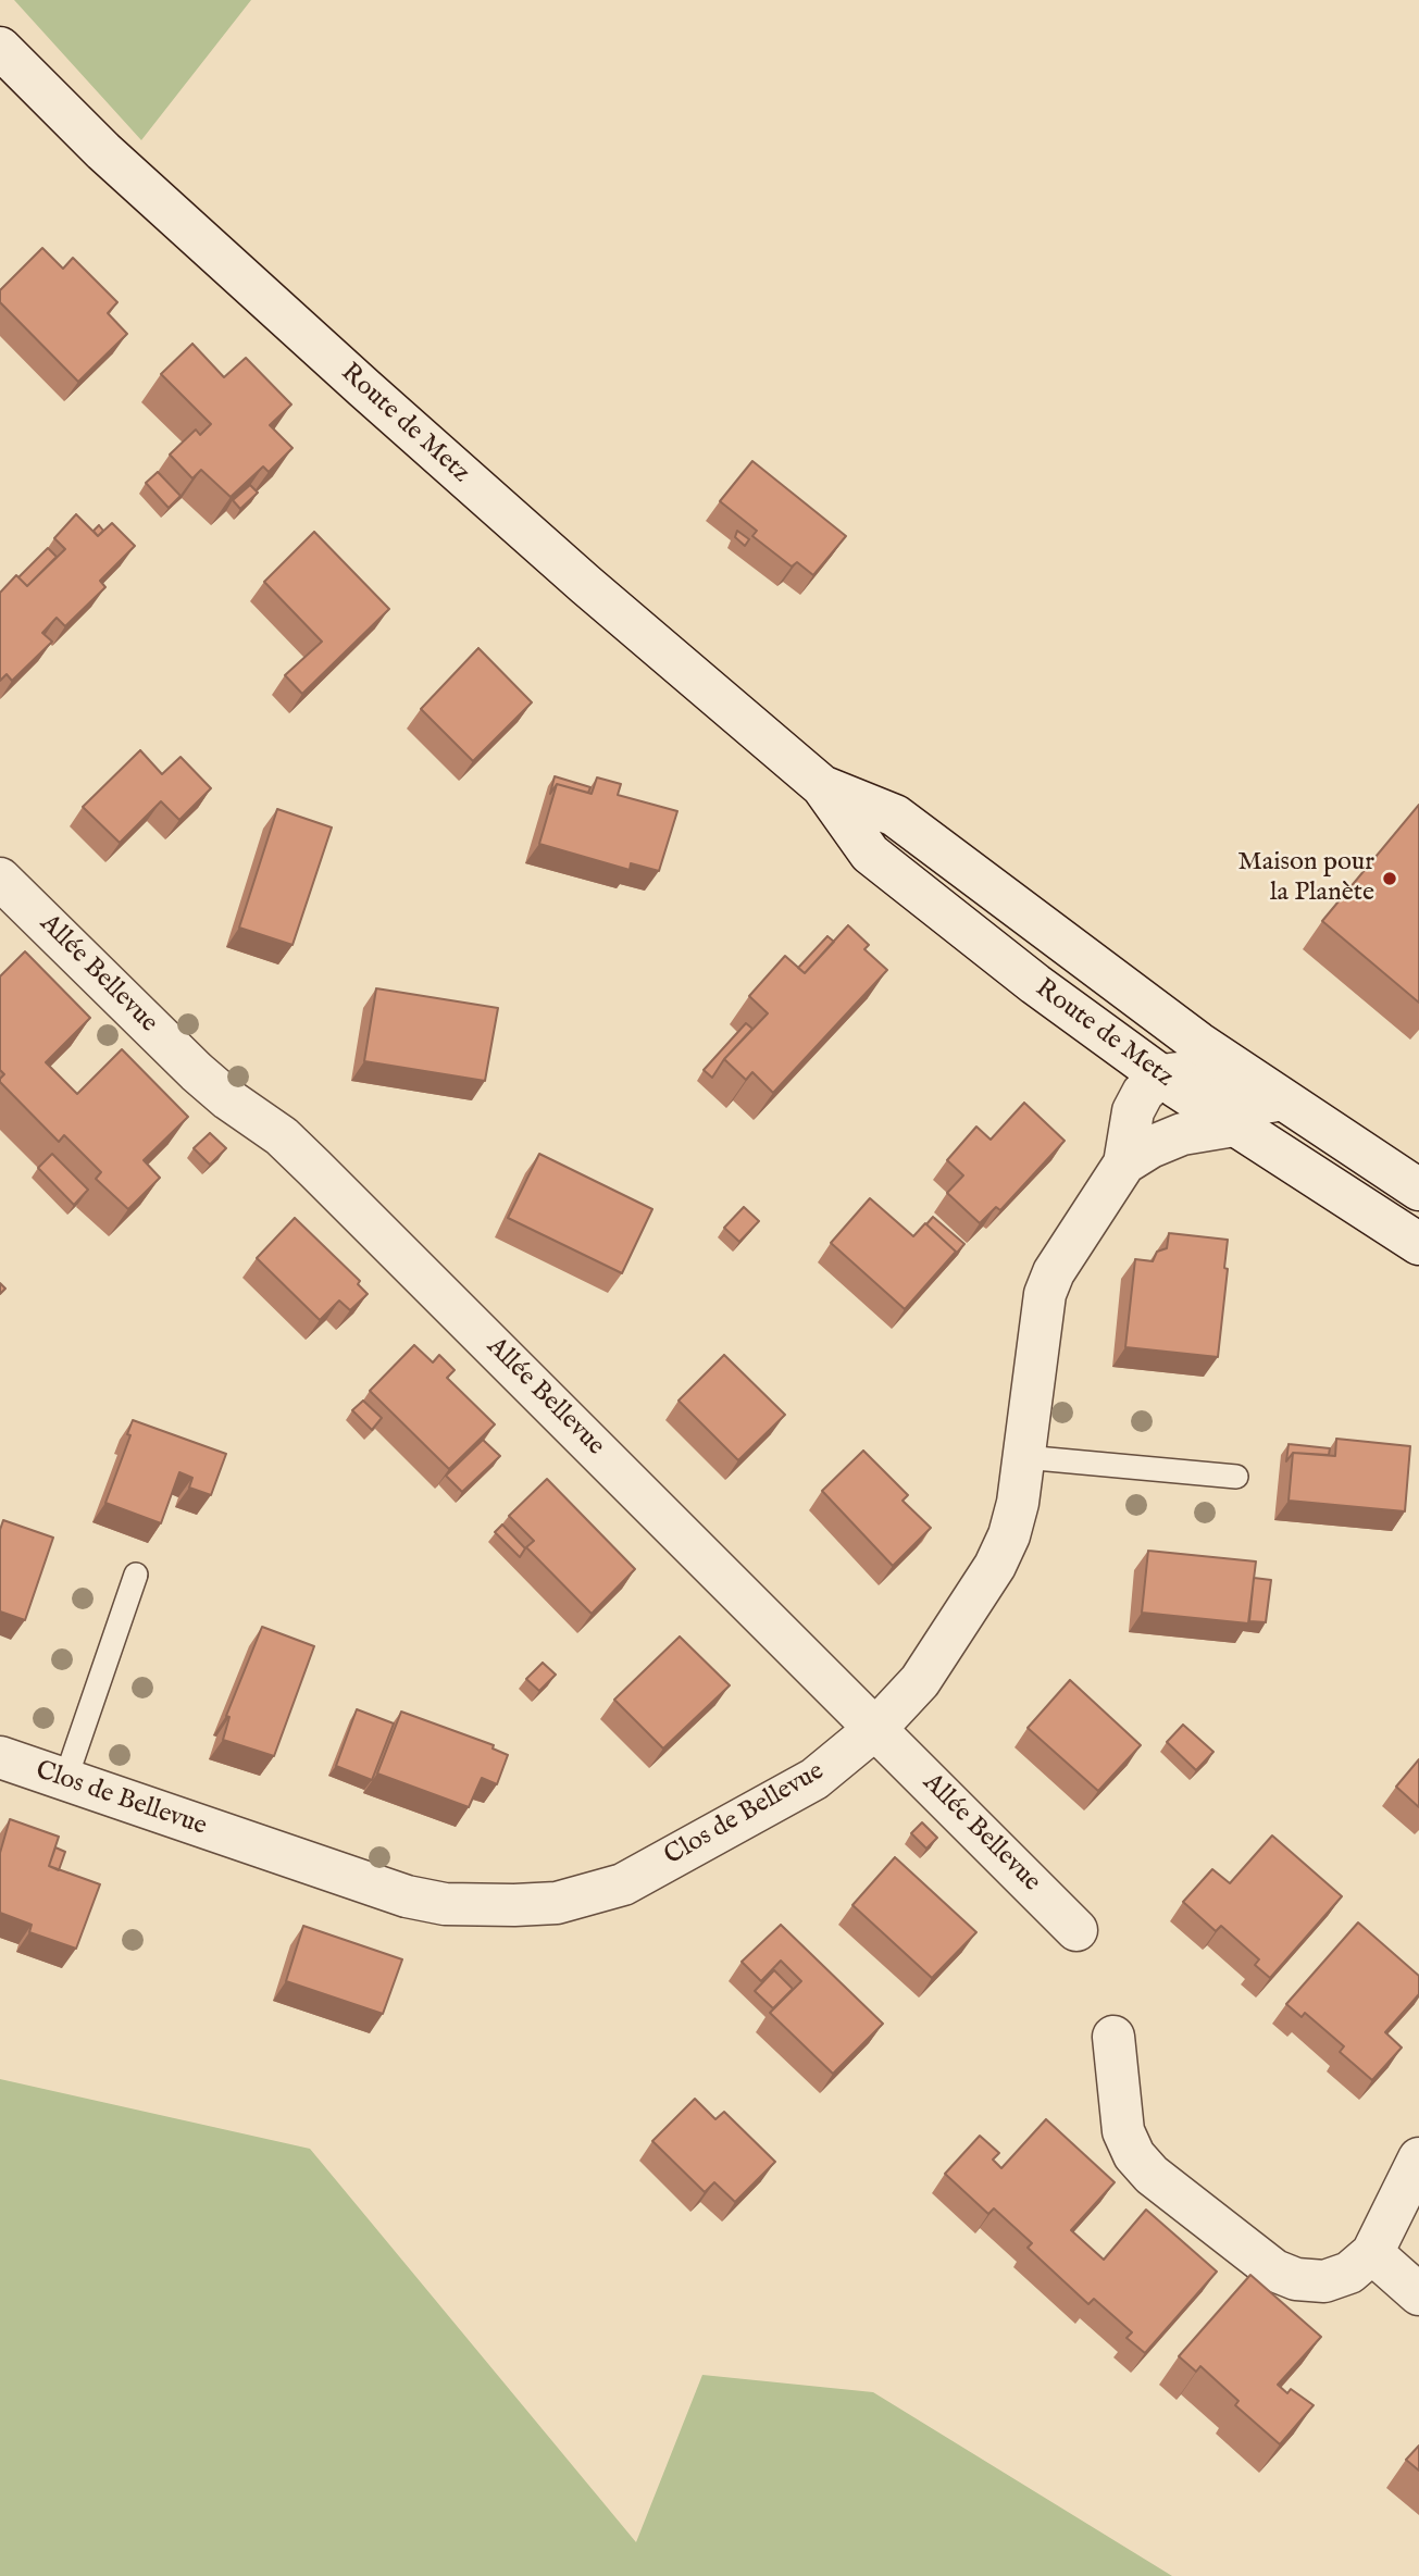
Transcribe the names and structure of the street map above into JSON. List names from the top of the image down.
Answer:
{
  "streets": {
    "street": ["Route de Metz", "Allée Bellevue", "Clos de Bellevue"]
  },
  "crossings": [
    ["Route de Metz", "Clos de Bellevue"],
    ["Allée Bellevue", "Clos de Bellevue"]
  ],
  "places": ["Maison pour la Planète"]
}
